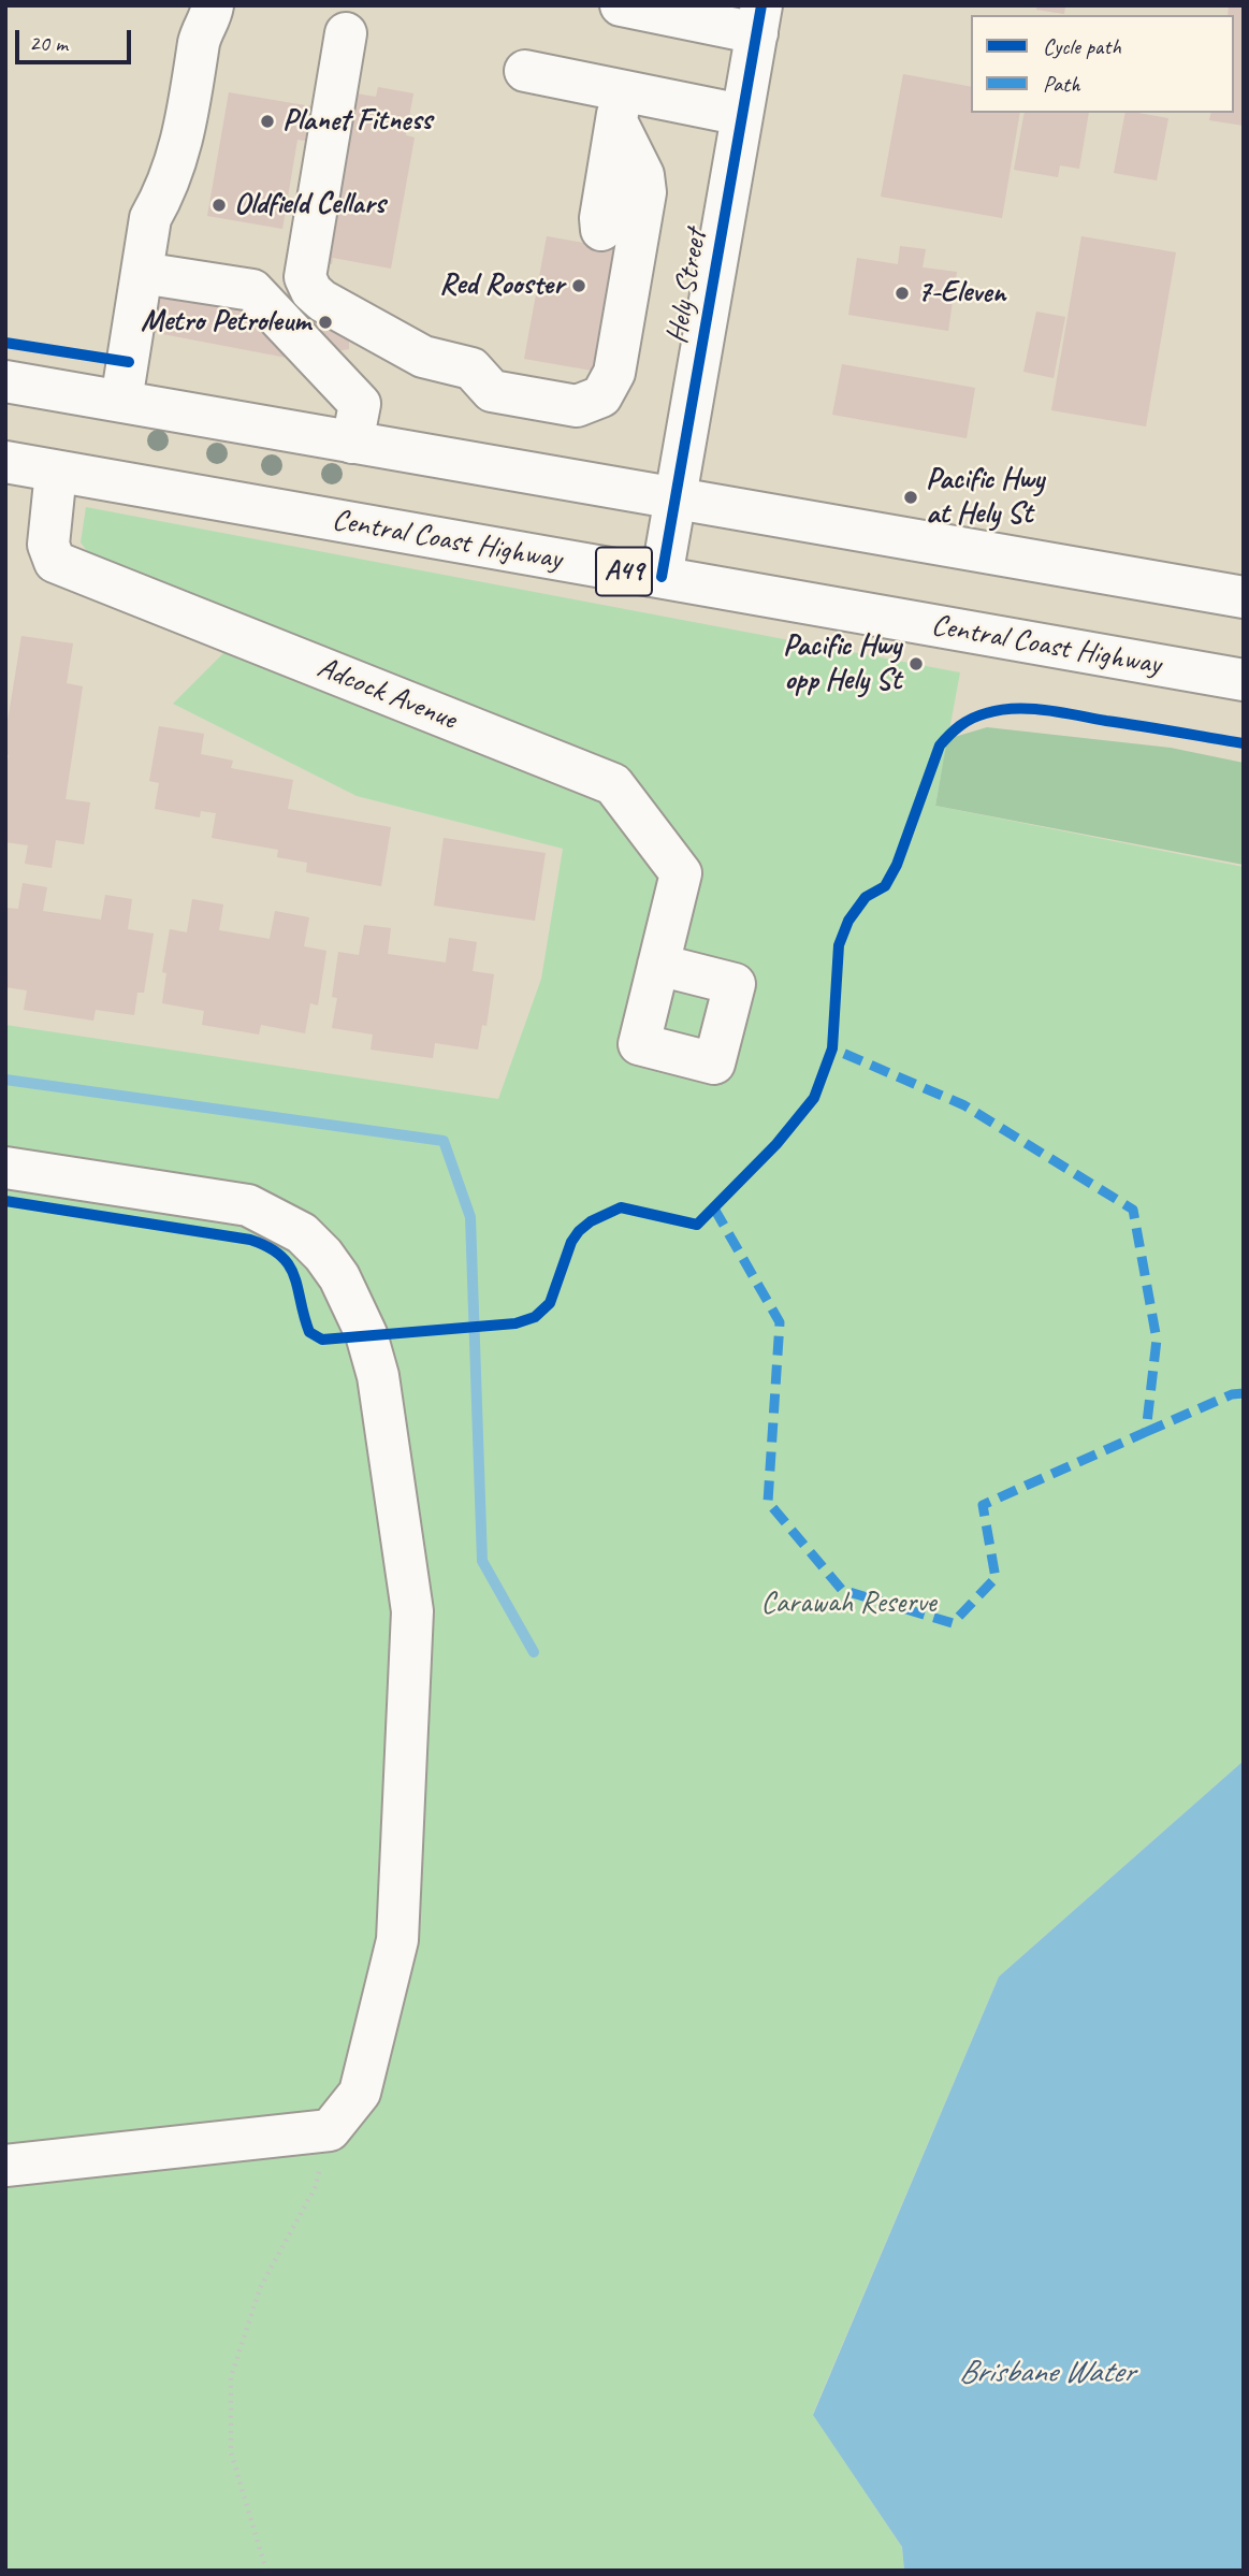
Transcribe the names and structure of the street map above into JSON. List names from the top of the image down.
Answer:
{
  "streets": {
    "main road": [
      "Hely Street",
      "Central Coast Highway",
      "A49",
      "Adcock Avenue"
    ]
  },
  "crossings": [
    ["Hely Street", "Central Coast Highway"],
    ["Central Coast Highway", "Adcock Avenue"]
  ],
  "water": ["Brisbane Water"],
  "parks": ["Carawah Reserve"],
  "places": [
    "Planet Fitness",
    "Oldfield Cellars",
    "Red Rooster",
    "7-Eleven",
    "Metro Petroleum",
    "Pacific Hwy at Hely St",
    "Pacific Hwy opp Hely St"
  ],
  "legend": ["Cycle path", "Path"],
  "scale_bar": "20 m"
}
